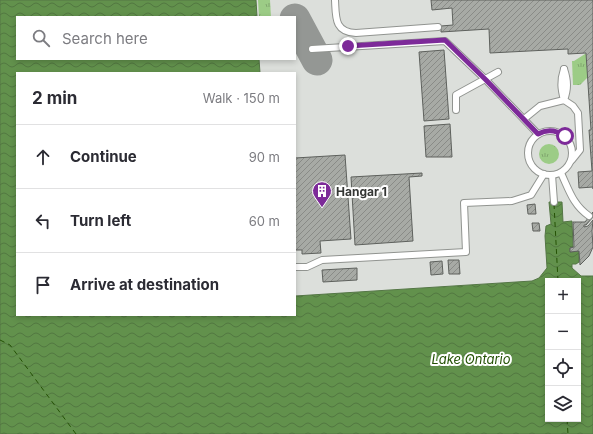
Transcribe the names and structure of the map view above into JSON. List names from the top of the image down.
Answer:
{
  "water": ["Lake Ontario"],
  "places": {
    "building": ["Hangar 1"]
  },
  "page": {
    "search": "Search here",
    "heading": ["2 min", "Walk · 150 m"],
    "list": [
      ["Continue", "90 m"],
      ["Turn left", "60 m"],
      "Arrive at destination"
    ],
    "map_buttons": ["+", "−"]
  }
}
